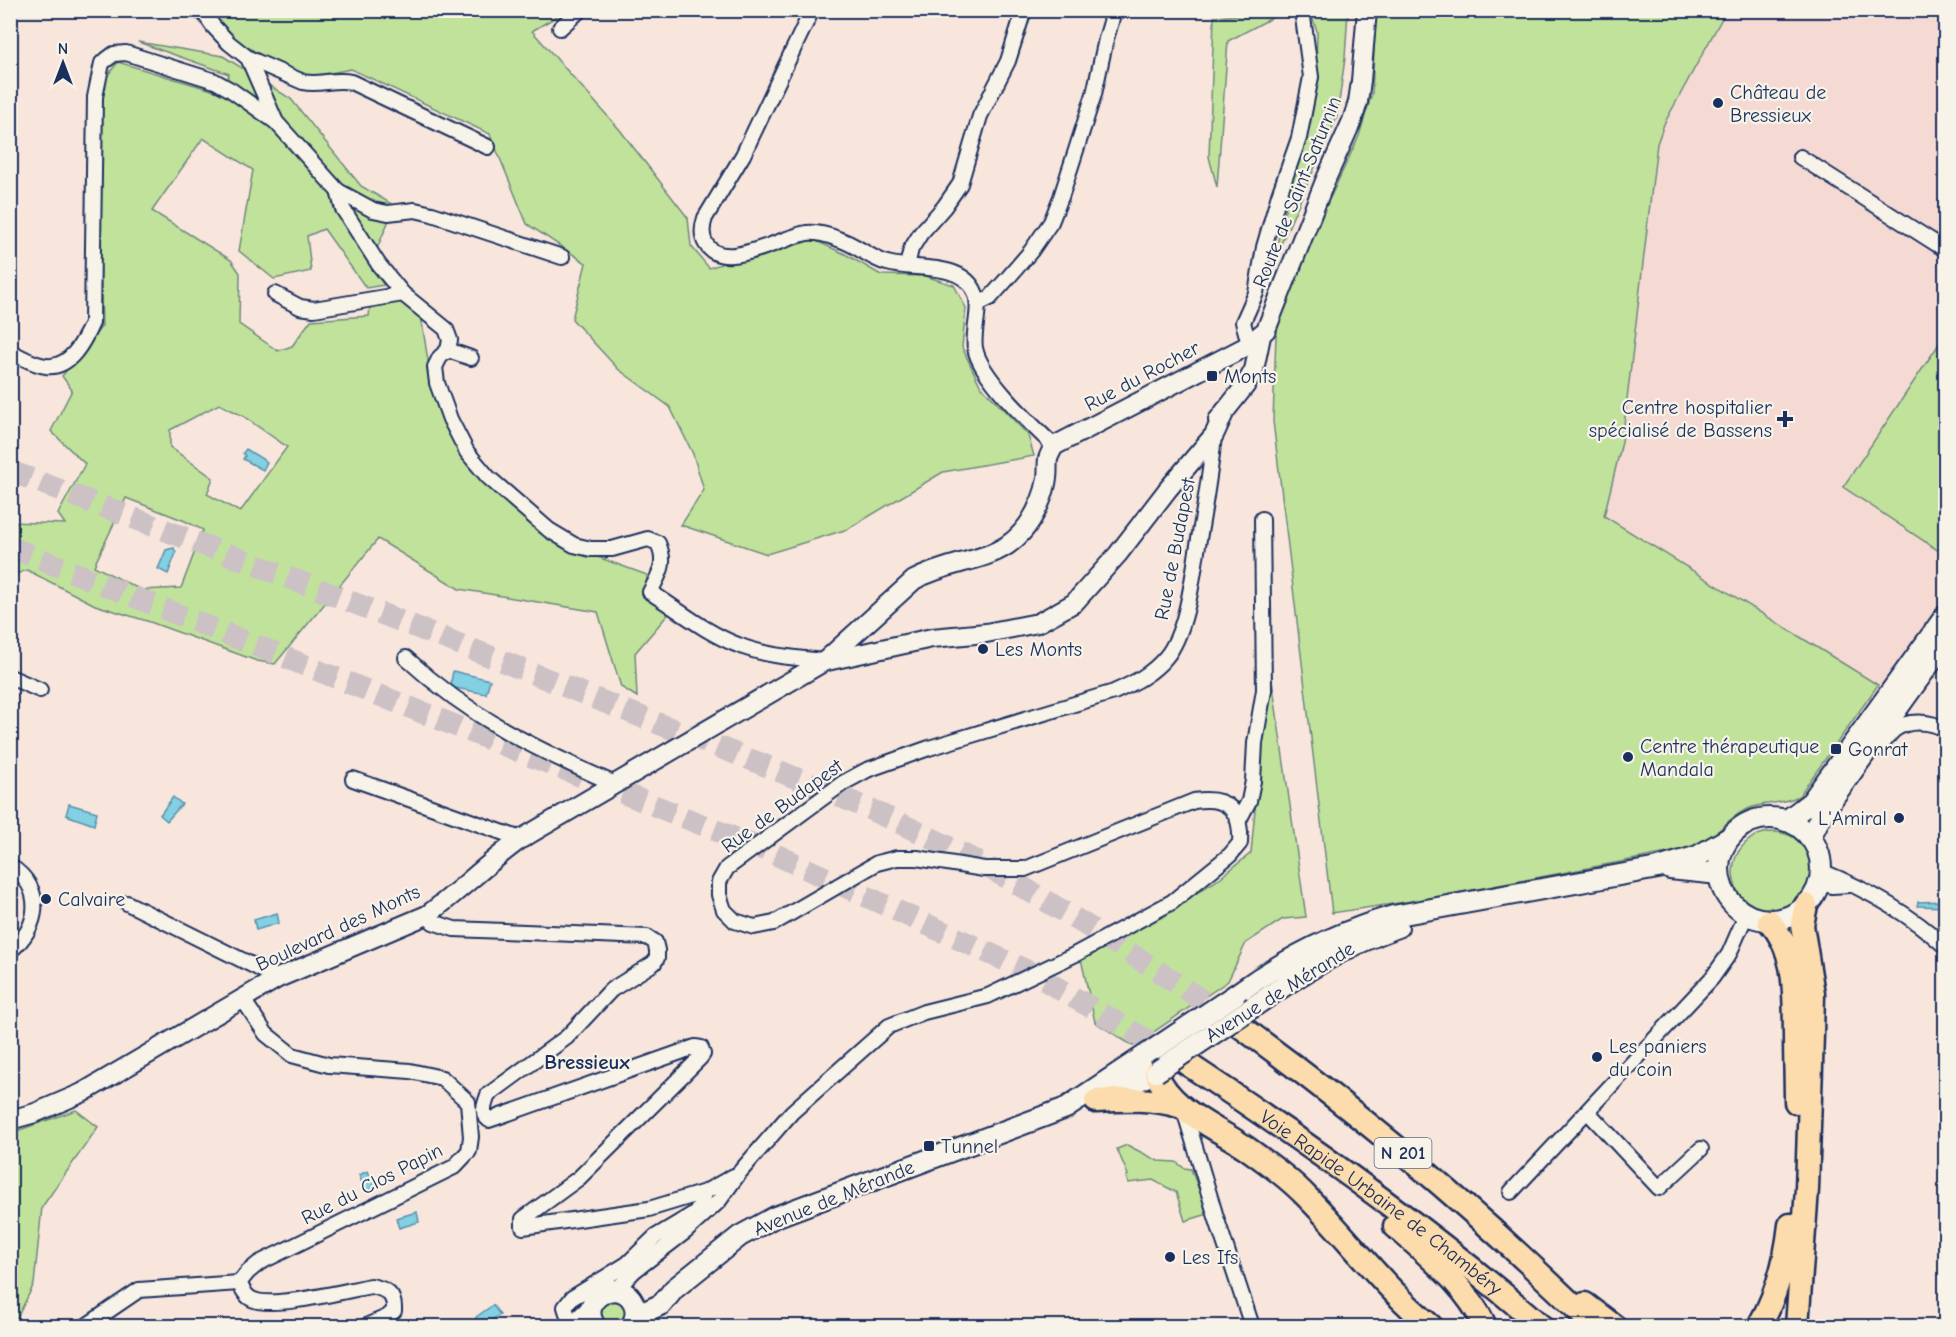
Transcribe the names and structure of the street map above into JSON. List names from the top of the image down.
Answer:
{
  "streets": {
    "highway": ["N 201", "Voie Rapide Urbaine de Chambéry"],
    "main road": ["Avenue de Mérande"],
    "street": [
      "Route de Saint-Saturnin",
      "Rue du Rocher",
      "Rue de Budapest",
      "Boulevard des Monts",
      "Rue du Clos Papin"
    ]
  },
  "crossings": [
    ["Route de Saint-Saturnin", "Rue du Rocher"],
    ["Route de Saint-Saturnin", "Rue de Budapest"],
    ["Route de Saint-Saturnin", "Boulevard des Monts"],
    ["Boulevard des Monts", "Rue du Clos Papin"]
  ],
  "districts": ["Bressieux"],
  "places": {
    "other": [
      "Château de Bressieux",
      "Les Monts",
      "Centre thérapeutique Mandala",
      "L'Amiral",
      "Calvaire",
      "Les paniers du coin",
      "Les Ifs"
    ],
    "transit": ["Monts", "Gonrat", "Tunnel"],
    "health": ["Centre hospitalier spécialisé de Bassens"]
  },
  "north": "top"
}
